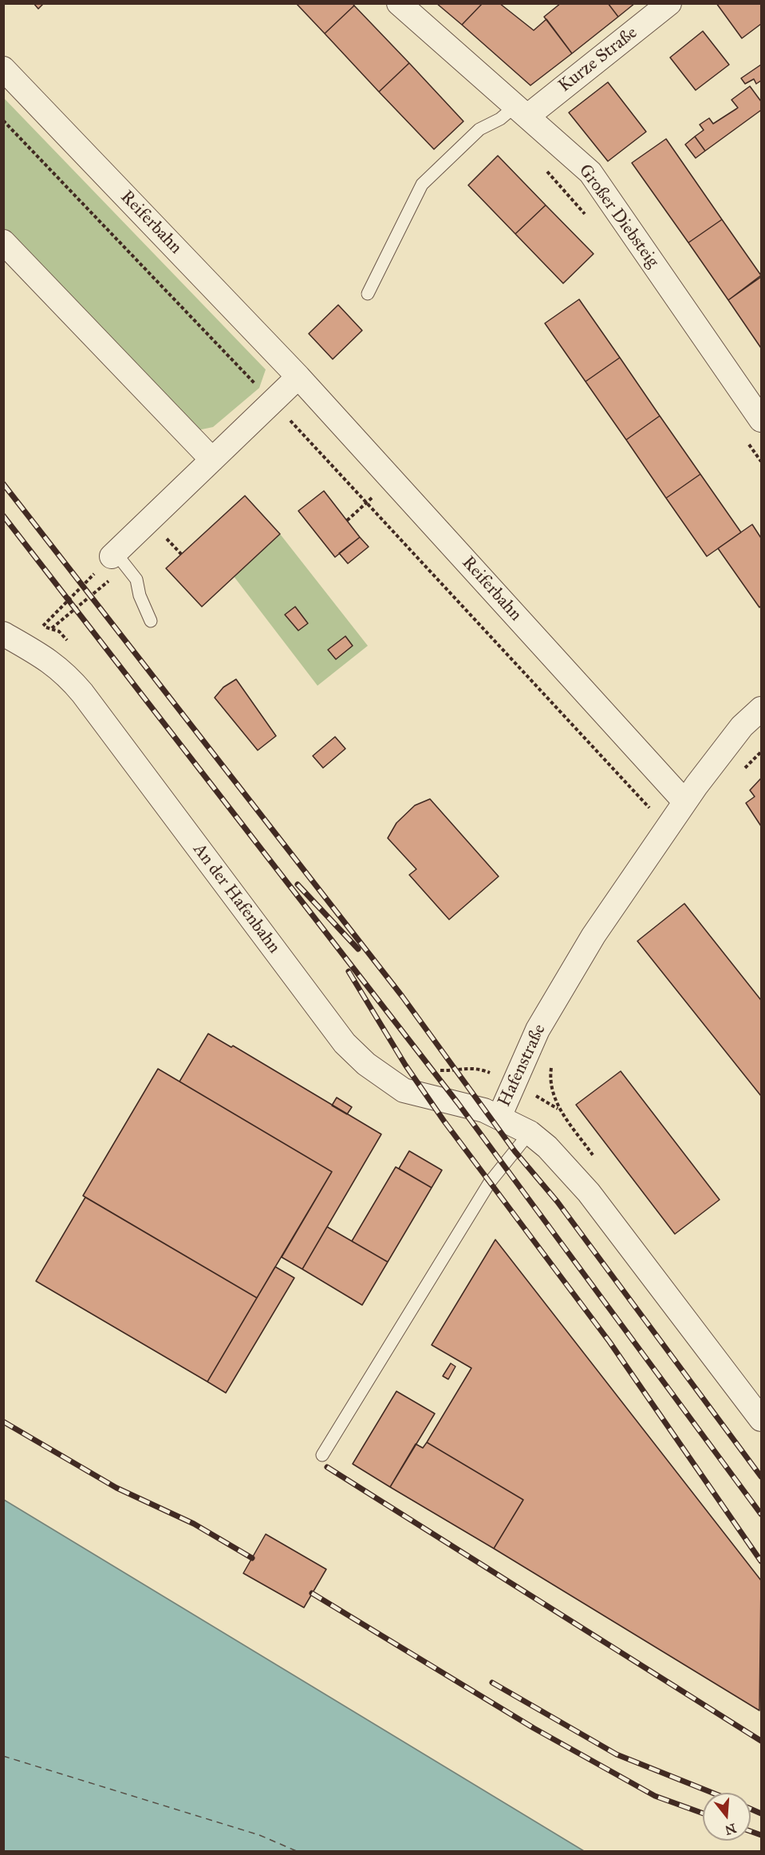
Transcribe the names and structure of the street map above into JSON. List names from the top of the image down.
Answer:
{
  "streets": {
    "street": [
      "Kurze Straße",
      "Großer Diebsteig",
      "Reiferbahn",
      "An der Hafenbahn",
      "Hafenstraße"
    ]
  },
  "crossings": [
    ["Kurze Straße", "Großer Diebsteig"],
    ["Reiferbahn", "Hafenstraße"],
    ["An der Hafenbahn", "Hafenstraße"]
  ],
  "north": "bottom"
}
